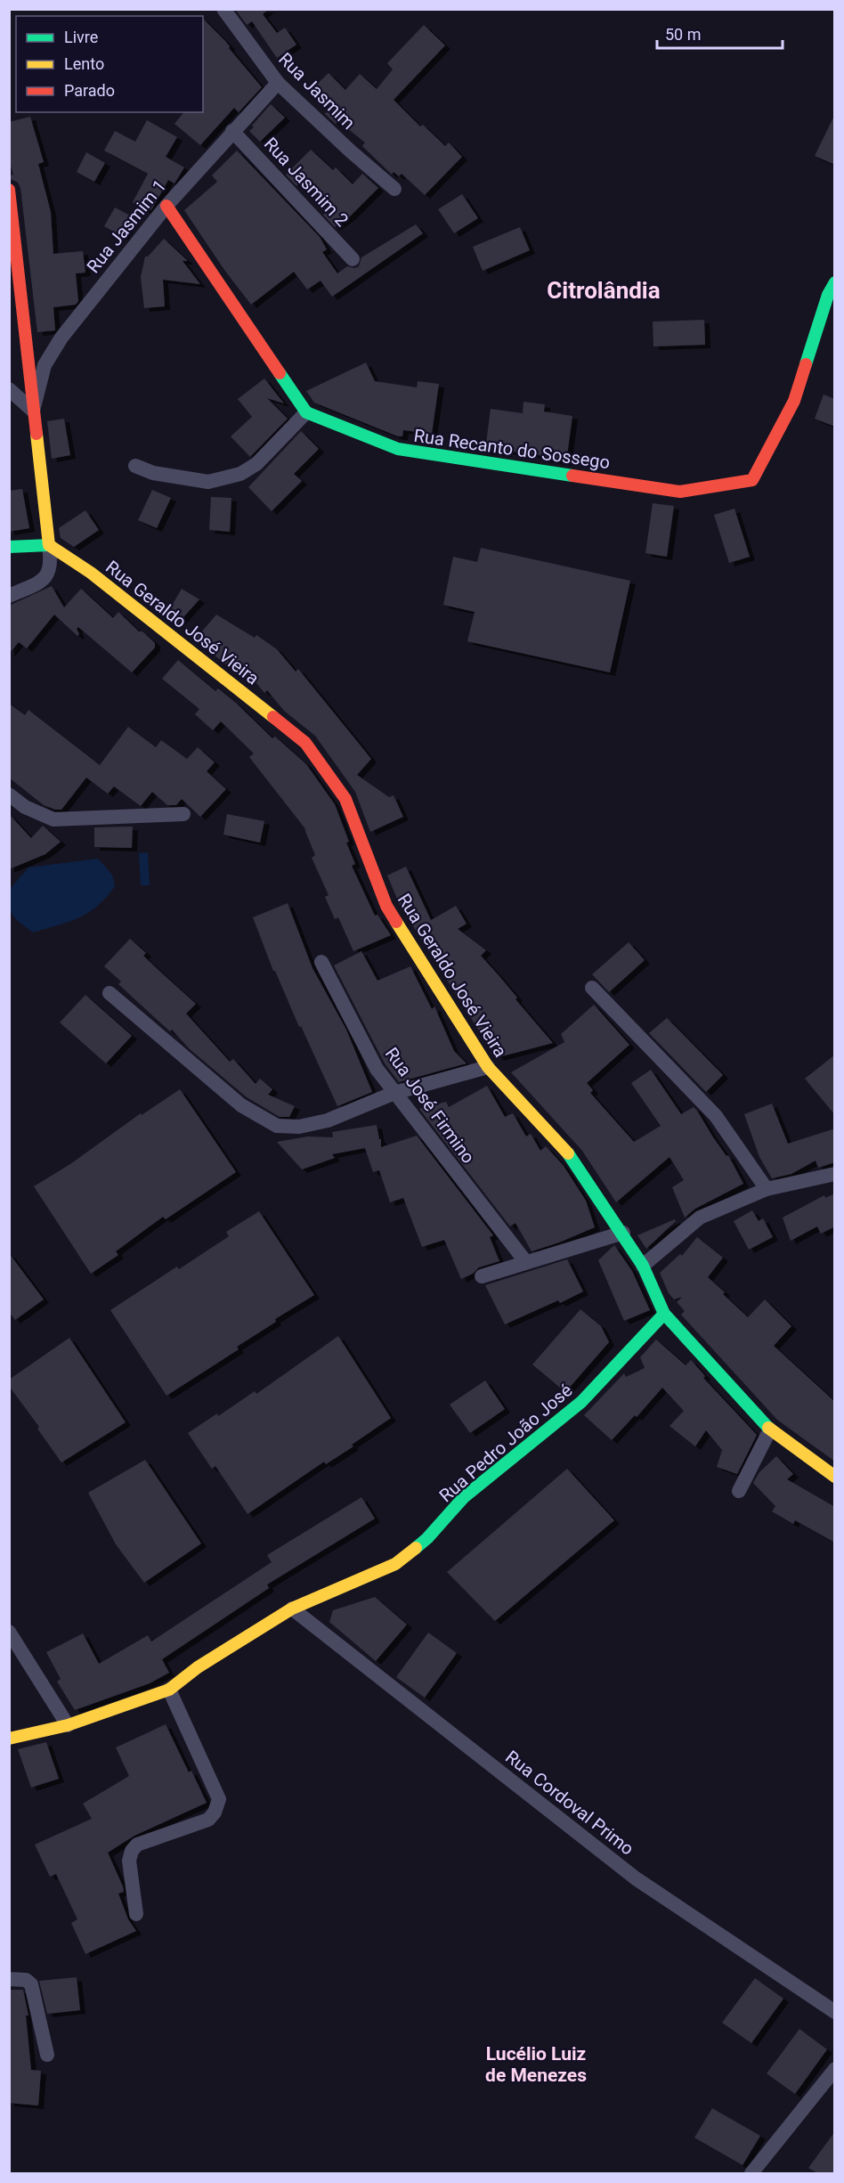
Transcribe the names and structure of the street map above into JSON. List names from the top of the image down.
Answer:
{
  "streets": {
    "street": [
      "Rua Jasmim",
      "Rua Jasmim 2",
      "Rua Jasmim 1",
      "Rua Recanto do Sossego",
      "Rua Geraldo José Vieira",
      "Rua José Firmino",
      "Rua Pedro João José",
      "Rua Cordoval Primo"
    ]
  },
  "crossings": [
    ["Rua Jasmim", "Rua Jasmim 1"],
    ["Rua Jasmim 2", "Rua Jasmim 1"],
    ["Rua Geraldo José Vieira", "Rua Pedro João José"],
    ["Rua Pedro João José", "Rua Cordoval Primo"]
  ],
  "districts": ["Citrolândia", "Lucélio Luiz de Menezes"],
  "legend": ["Livre", "Lento", "Parado"],
  "scale_bar": "50 m"
}
